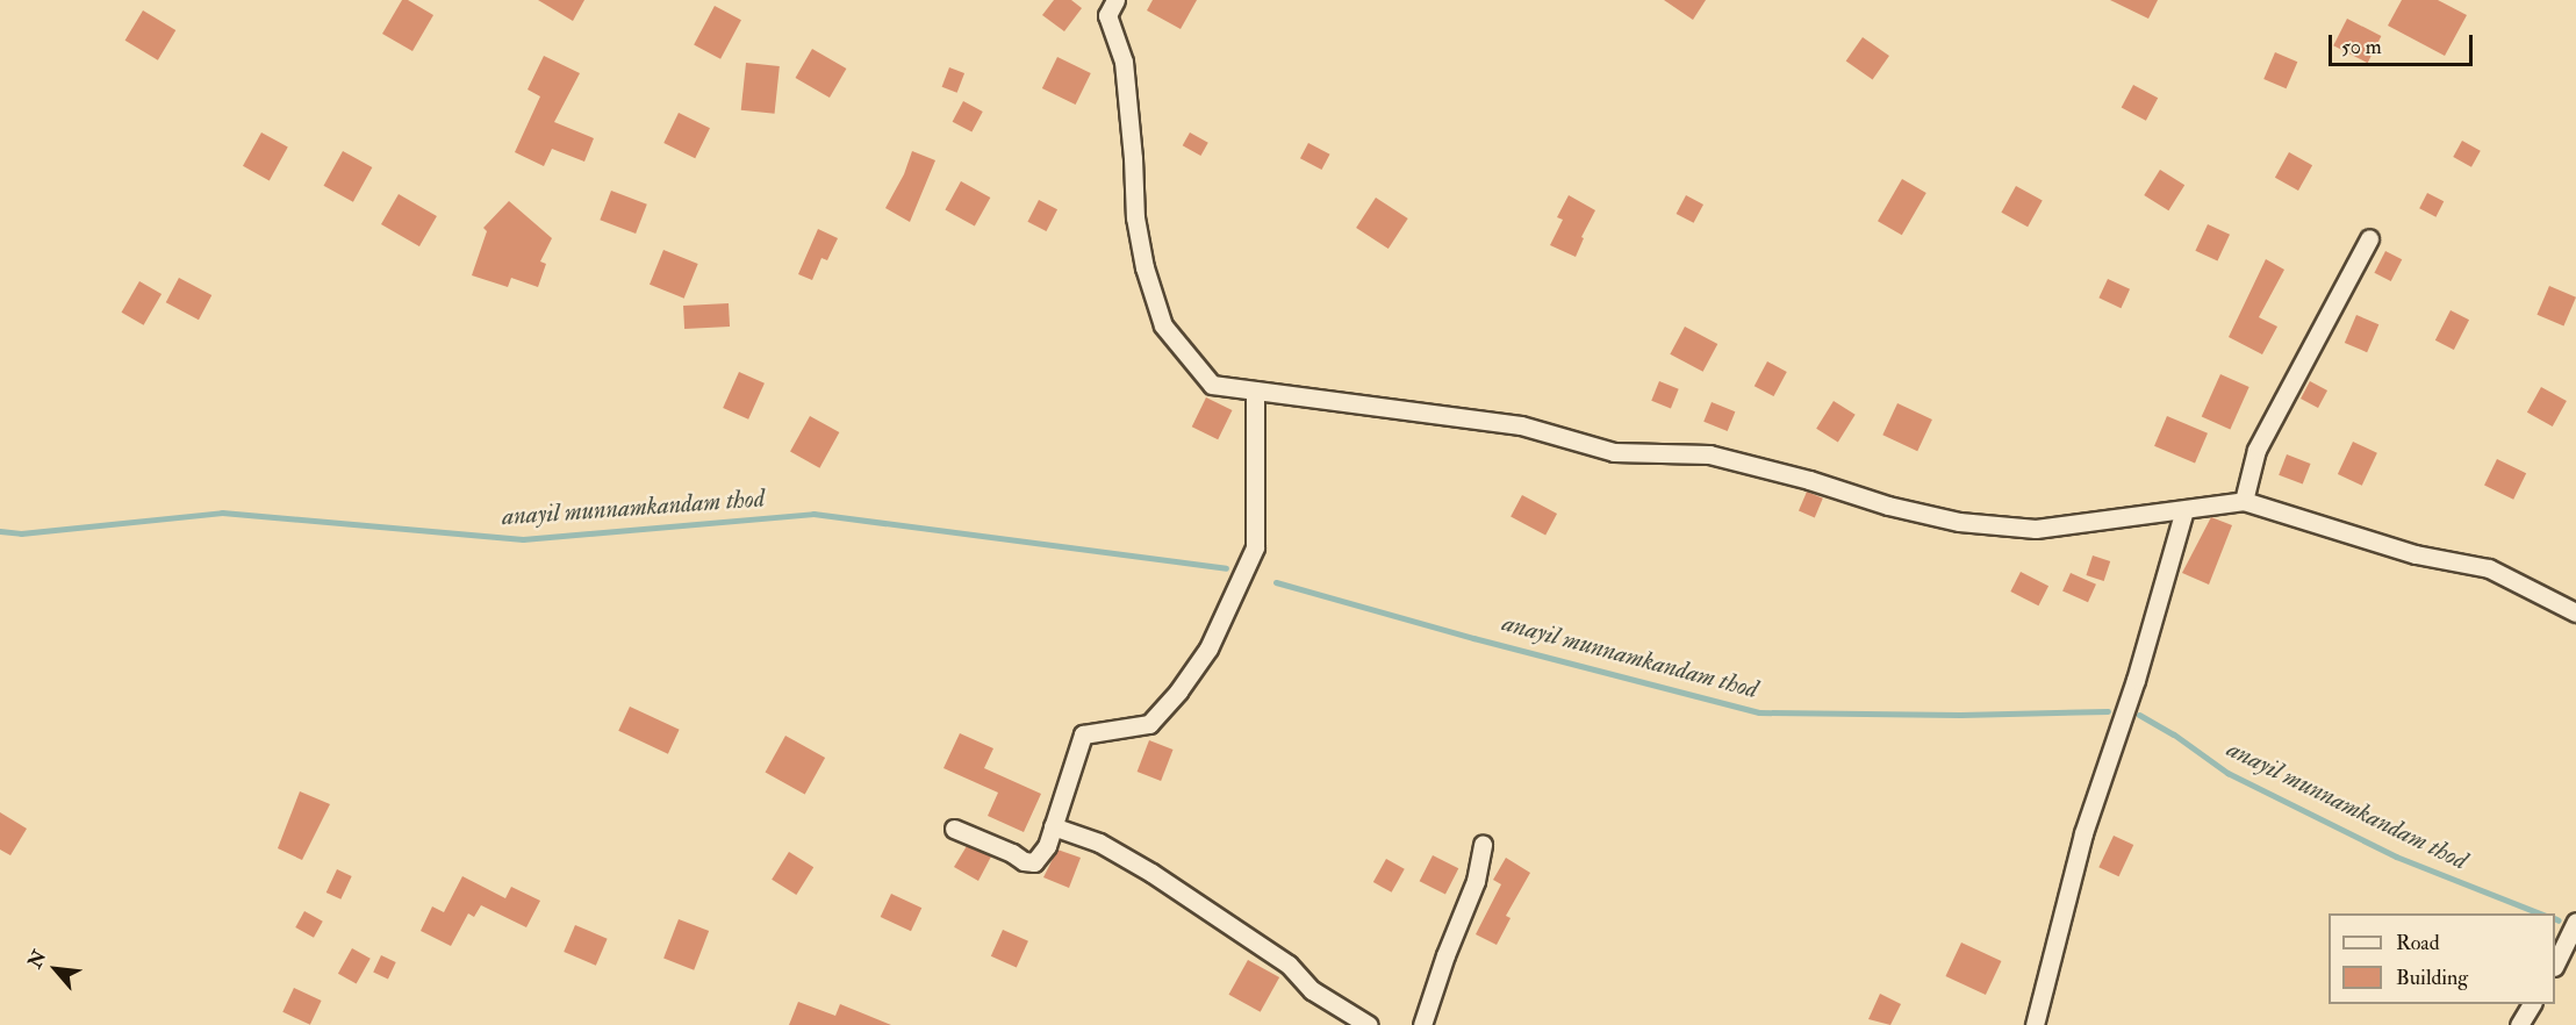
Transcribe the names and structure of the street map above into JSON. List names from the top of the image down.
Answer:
{
  "water": ["anayil munnamkandam thod"],
  "legend": ["Road", "Building"],
  "scale_bar": "50 m",
  "north": "top left"
}
